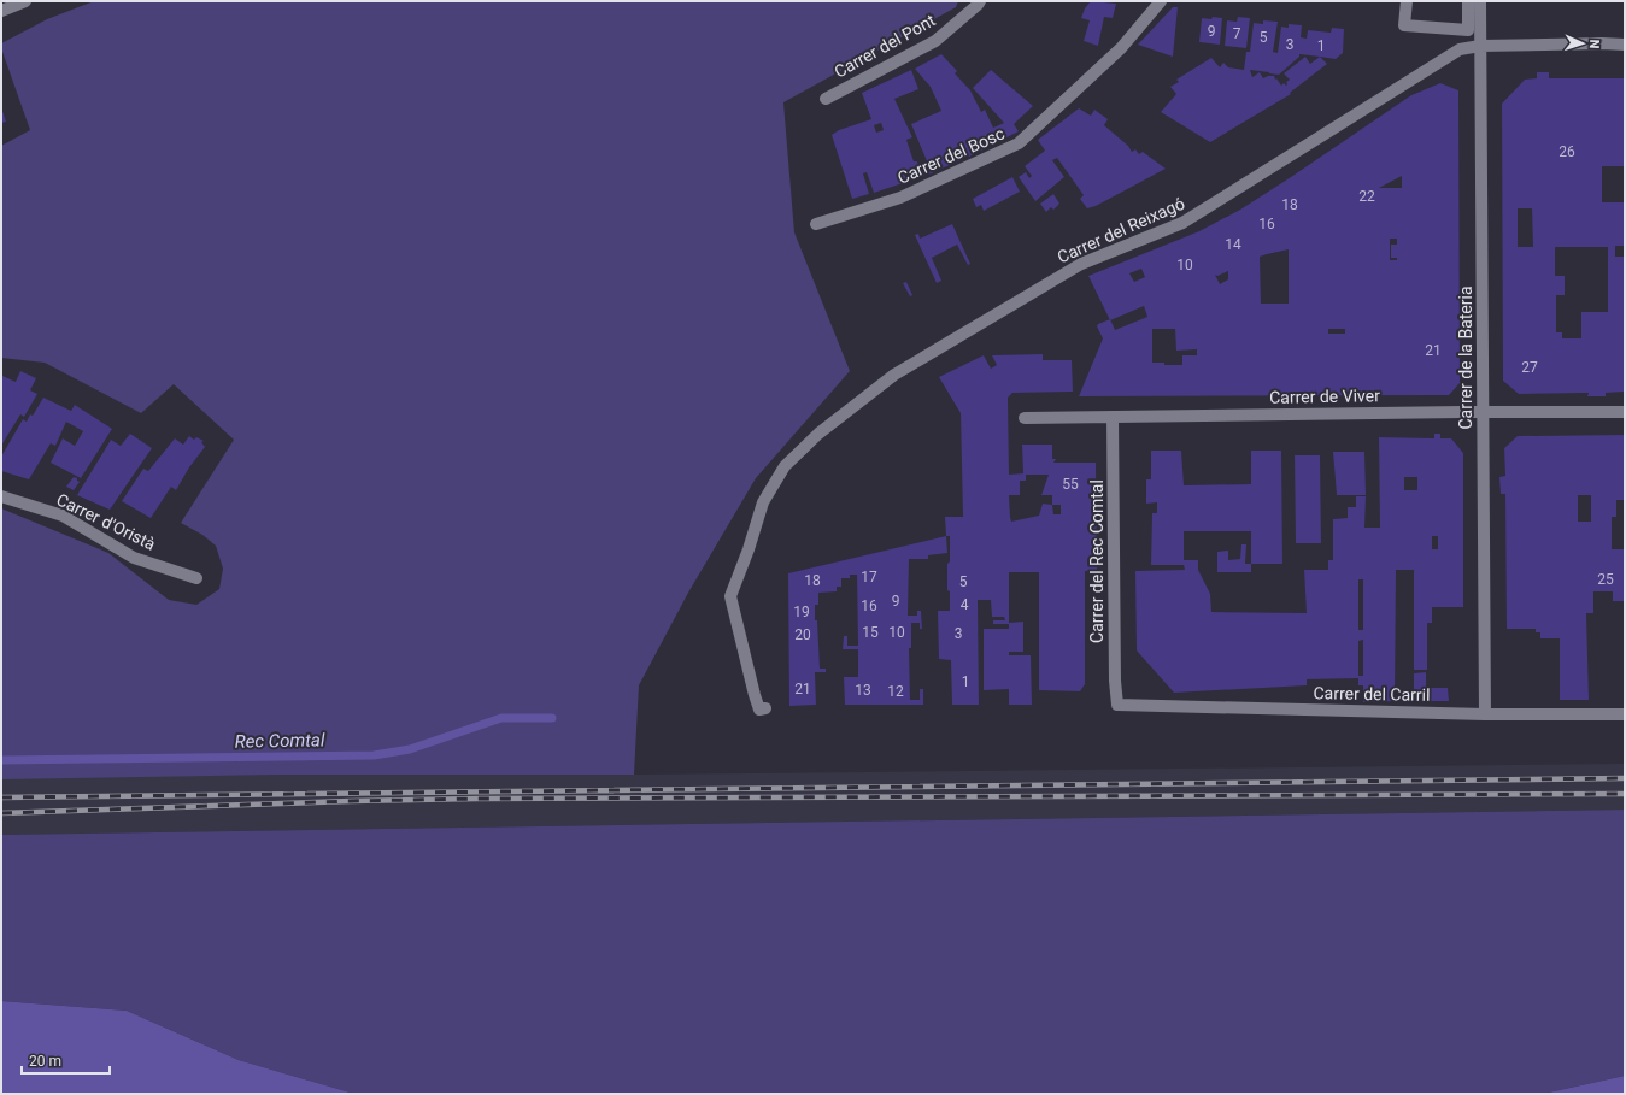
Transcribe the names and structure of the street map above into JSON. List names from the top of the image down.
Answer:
{
  "streets": {
    "street": [
      "Carrer del Pont",
      "Carrer del Bosc",
      "Carrer del Reixagó",
      "Carrer de la Bateria",
      "Carrer de Viver",
      "Carrer d'Oristà",
      "Carrer del Rec Comtal",
      "Carrer del Carril"
    ]
  },
  "crossings": [
    ["Carrer del Reixagó", "Carrer de la Bateria"],
    ["Carrer de la Bateria", "Carrer de Viver"],
    ["Carrer de la Bateria", "Carrer del Carril"],
    ["Carrer de Viver", "Carrer del Rec Comtal"],
    ["Carrer del Rec Comtal", "Carrer del Carril"]
  ],
  "water": ["Rec Comtal"],
  "house_numbers": [
    "9",
    "7",
    "5",
    "3",
    "1",
    "26",
    "22",
    "18",
    "16",
    "14",
    "10",
    "21",
    "27",
    "55",
    "17",
    "25",
    "18",
    "5",
    "9",
    "4",
    "16",
    "19",
    "15",
    "10",
    "3",
    "20",
    "1",
    "21",
    "13",
    "12"
  ],
  "scale_bar": "20 m",
  "north": "right"
}
